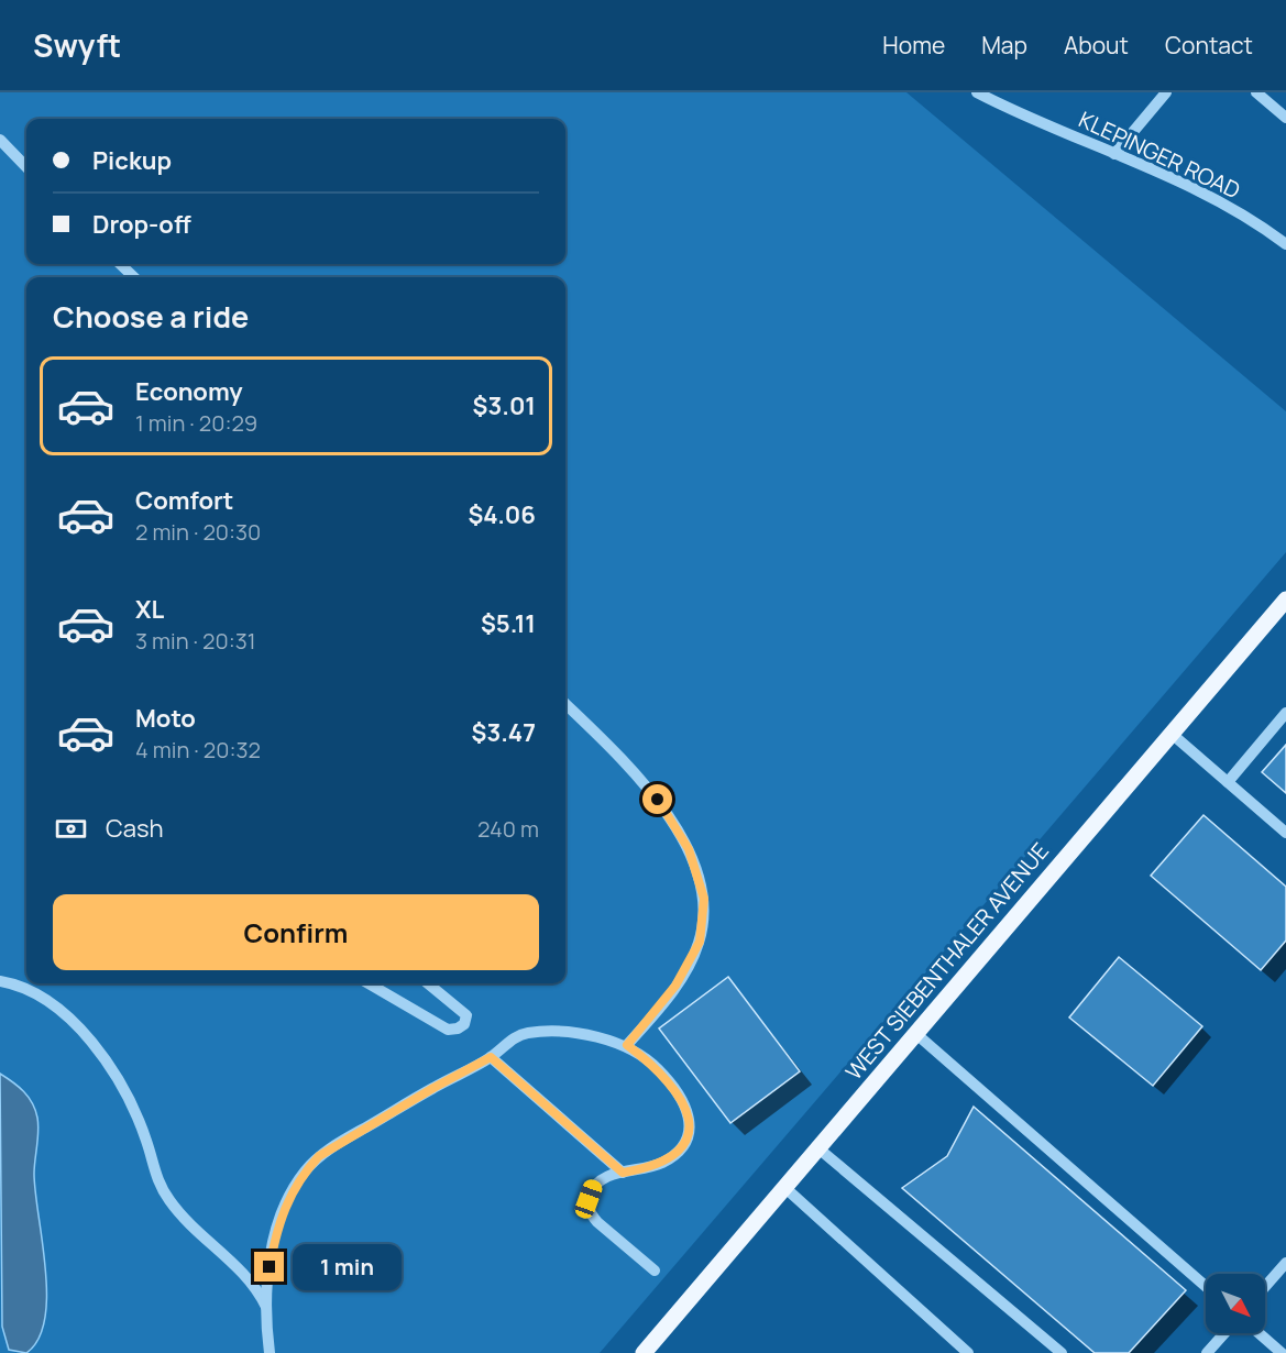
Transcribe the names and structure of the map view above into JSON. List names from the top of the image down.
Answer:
{
  "streets": {
    "main road": ["WEST SIEBENTHALER AVENUE"],
    "street": ["KLEPINGER ROAD"]
  },
  "north": "bottom right",
  "page": {
    "header": "Swyft",
    "nav": [
      "Home",
      "Map",
      "About",
      "Contact"
    ],
    "banner": ["Pickup", "Drop-off"],
    "heading": "Choose a ride",
    "list": [
      {
        "name": "Economy",
        "note": "1 min · 20:29",
        "value": "$3.01"
      },
      {
        "name": "Comfort",
        "note": "2 min · 20:30",
        "value": "$4.06"
      },
      {
        "name": "XL",
        "note": "3 min · 20:31",
        "value": "$5.11"
      },
      {
        "name": "Moto",
        "note": "4 min · 20:32",
        "value": "$3.47"
      }
    ],
    "pay": ["Cash", "240 m"],
    "buttons": "Confirm",
    "bubble": "1 min"
  }
}
